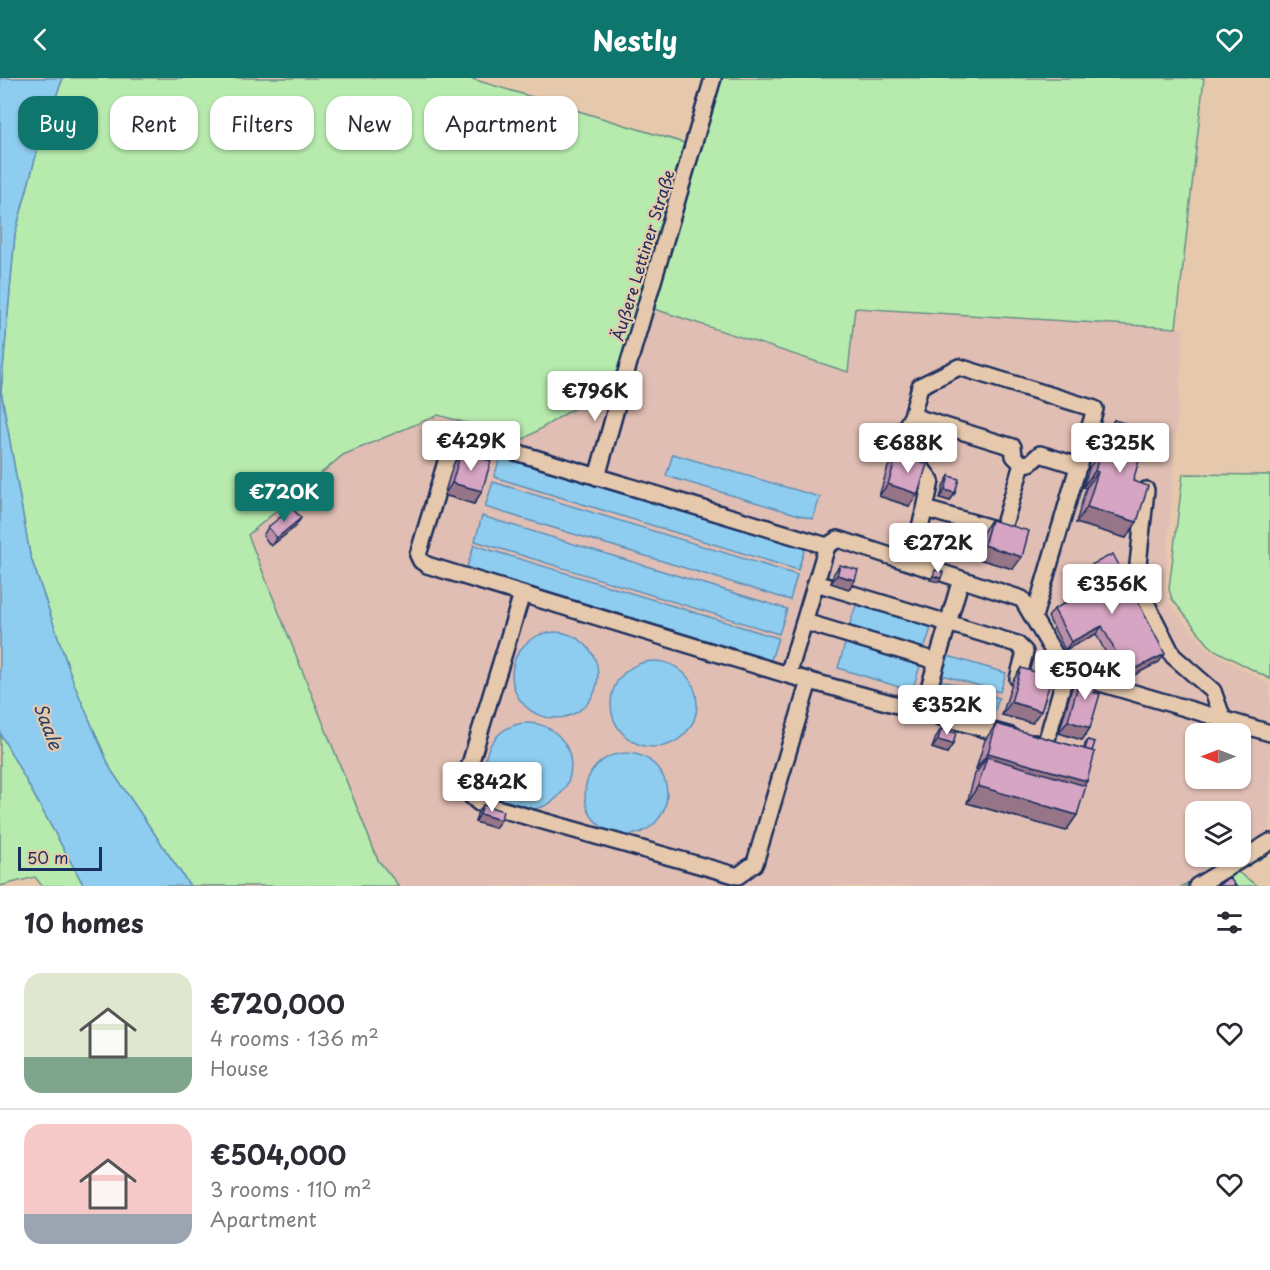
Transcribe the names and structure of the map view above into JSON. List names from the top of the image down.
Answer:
{
  "streets": {
    "street": ["Äußere Lettiner Straße"]
  },
  "water": ["Saale"],
  "scale_bar": "50 m",
  "north": "left",
  "page": {
    "header": "Nestly",
    "chip": [
      "Buy",
      "Rent",
      "Filters",
      "New",
      "Apartment"
    ],
    "price": [
      "€796K",
      "€429K",
      "€688K",
      "€325K",
      "€720K",
      "€272K",
      "€356K",
      "€504K",
      "€352K",
      "€842K"
    ],
    "scale": "50 m",
    "heading": "10 homes",
    "list": [
      {
        "name": "€720,000",
        "note": "4 rooms · 136 m² · House"
      },
      {
        "name": "€504,000",
        "note": "3 rooms · 110 m² · Apartment"
      }
    ]
  }
}
